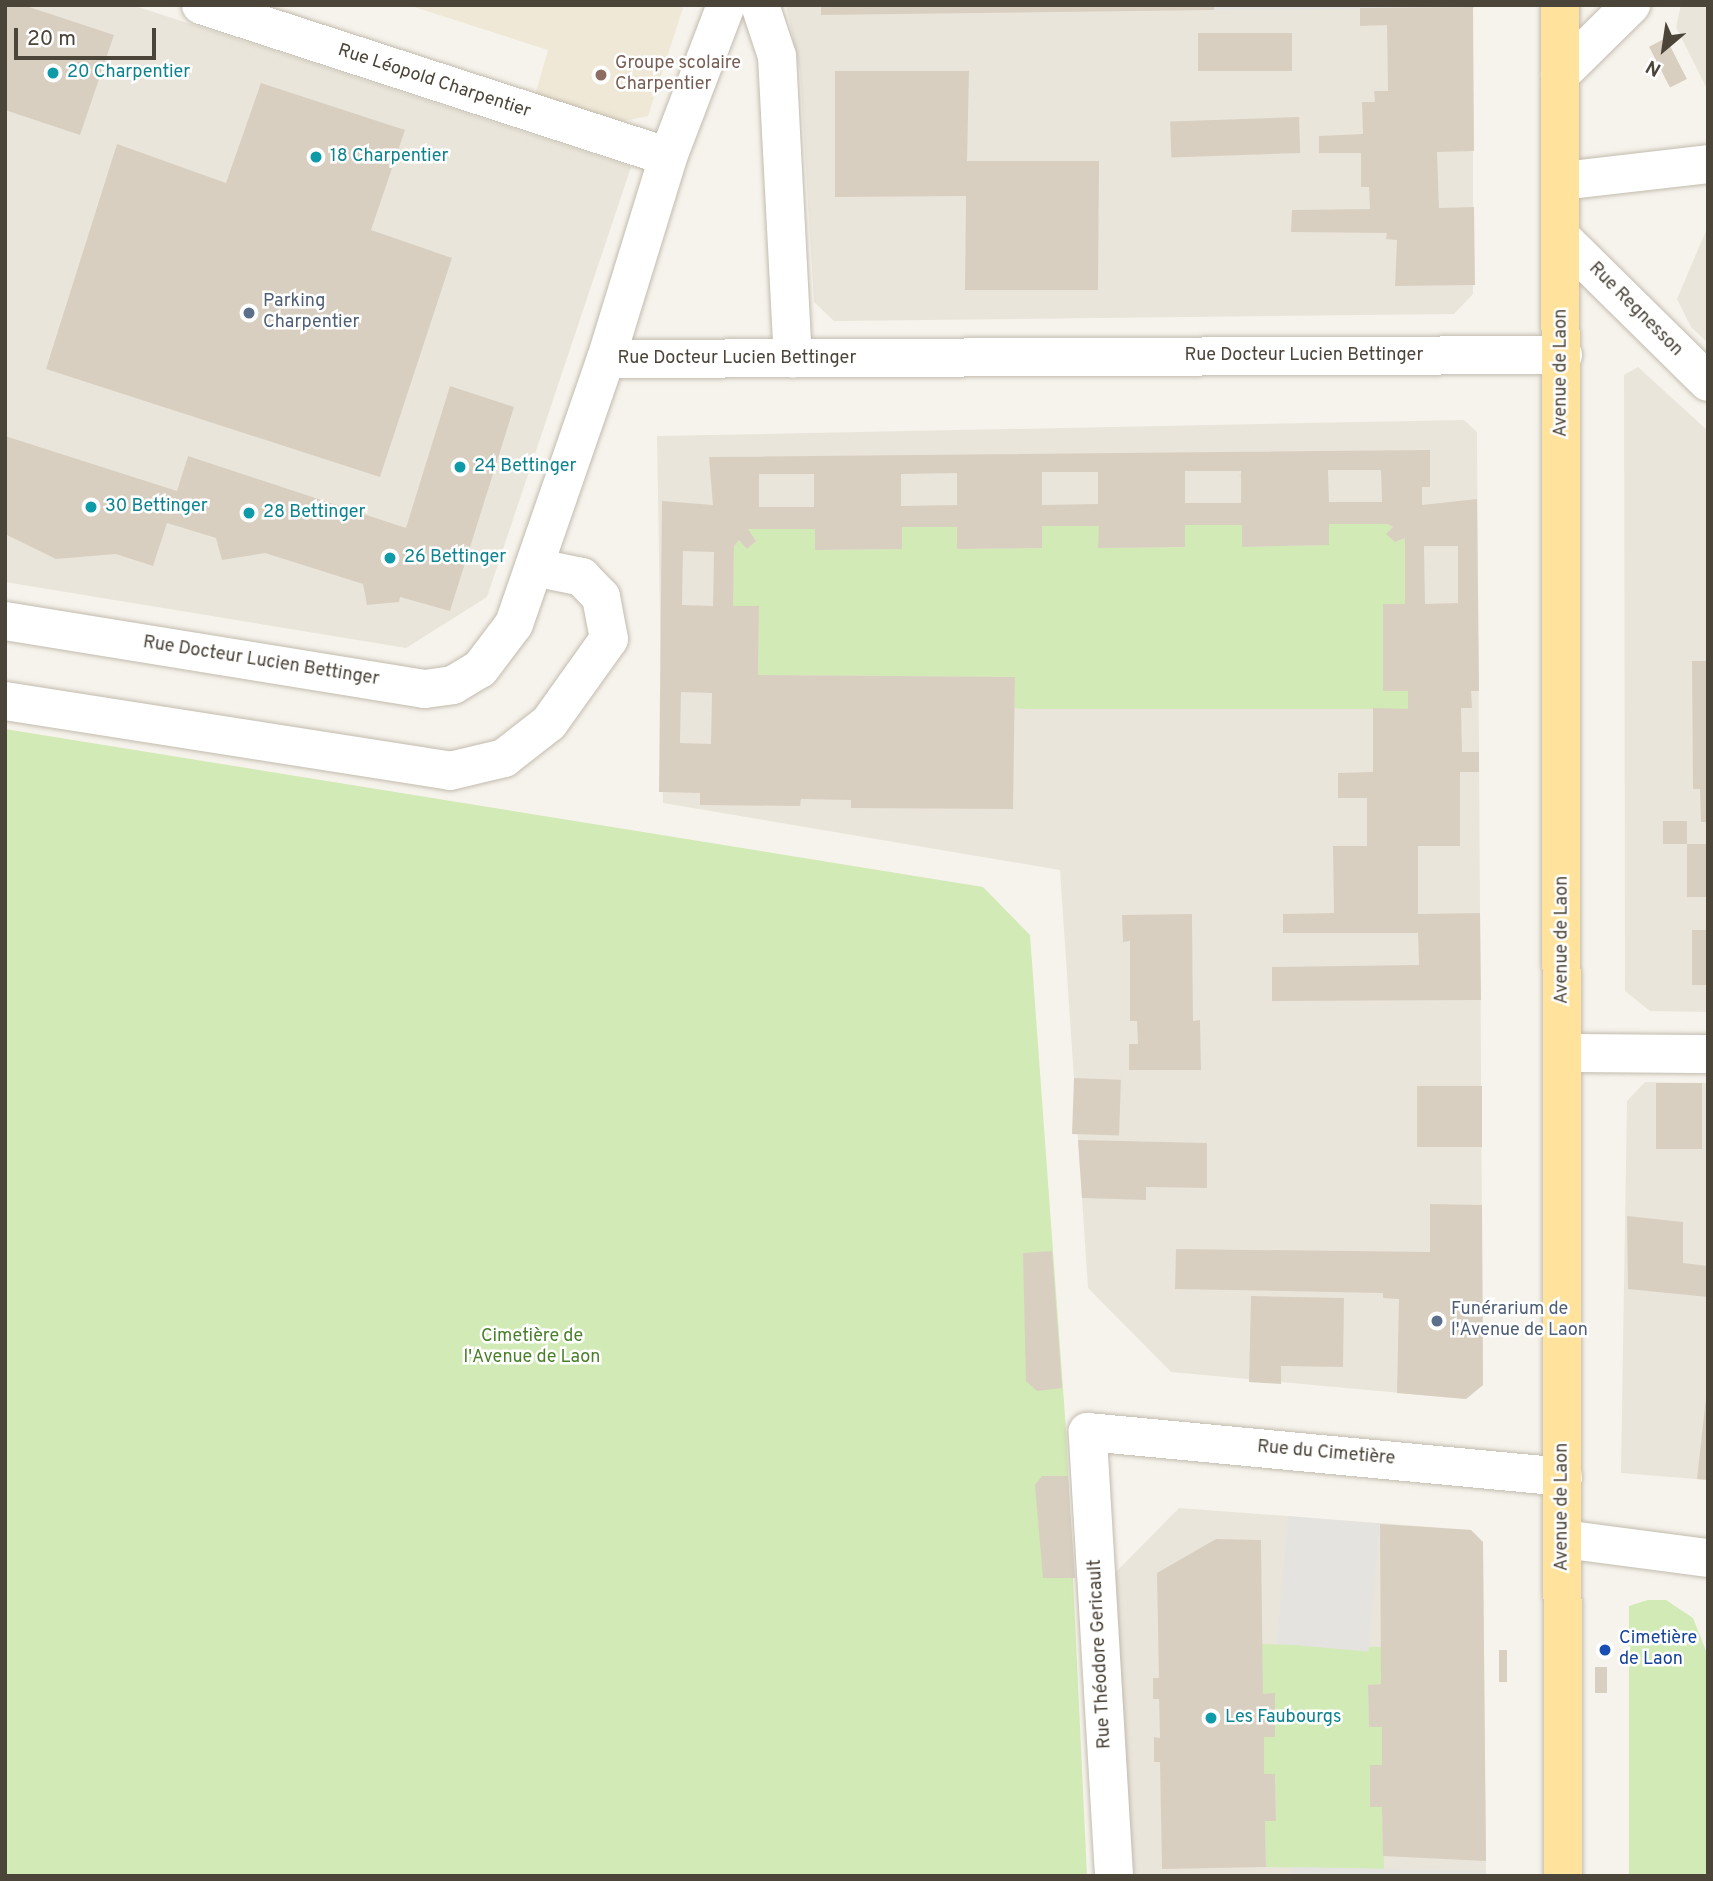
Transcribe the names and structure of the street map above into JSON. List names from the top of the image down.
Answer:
{
  "streets": {
    "main road": ["Avenue de Laon"],
    "street": [
      "Rue Léopold Charpentier",
      "Rue Regnesson",
      "Rue Docteur Lucien Bettinger",
      "Rue du Cimetière",
      "Rue Théodore Gericault"
    ]
  },
  "crossings": [
    ["Rue Regnesson", "Avenue de Laon"],
    ["Rue Docteur Lucien Bettinger", "Avenue de Laon"],
    ["Avenue de Laon", "Rue du Cimetière"],
    ["Rue du Cimetière", "Rue Théodore Gericault"]
  ],
  "parks": ["Cimetière de l'Avenue de Laon"],
  "places": [
    "20 Charpentier",
    "Groupe scolaire Charpentier",
    "18 Charpentier",
    "Parking Charpentier",
    "24 Bettinger",
    "30 Bettinger",
    "28 Bettinger",
    "26 Bettinger",
    "Funérarium de l'Avenue de Laon",
    "Cimetière de Laon",
    "Les Faubourgs"
  ],
  "scale_bar": "20 m",
  "north": "bottom left"
}
